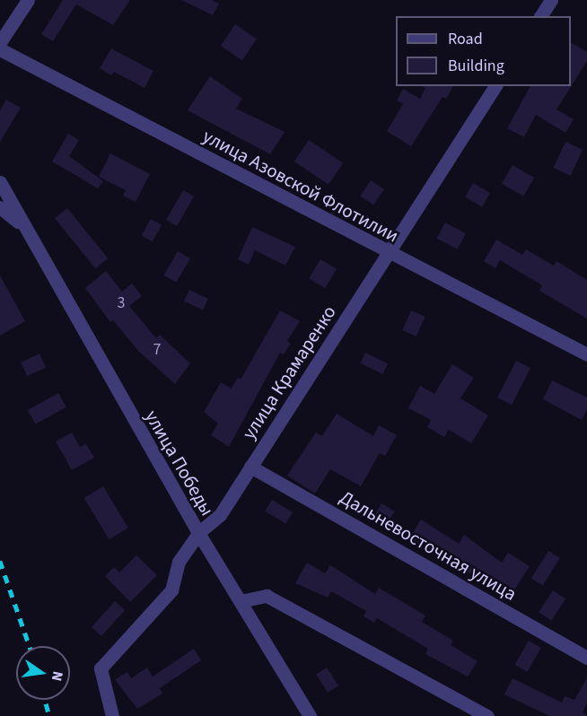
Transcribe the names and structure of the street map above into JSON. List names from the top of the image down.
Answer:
{
  "streets": {
    "street": [
      "улица Азовской Флотилии",
      "улица Крамаренко",
      "улица Победы",
      "Дальневосточная улица"
    ]
  },
  "crossings": [
    ["улица Азовской Флотилии", "улица Крамаренко"],
    ["улица Крамаренко", "улица Победы"],
    ["улица Крамаренко", "Дальневосточная улица"]
  ],
  "house_numbers": ["3", "7"],
  "legend": ["Road", "Building"],
  "north": "right"
}
